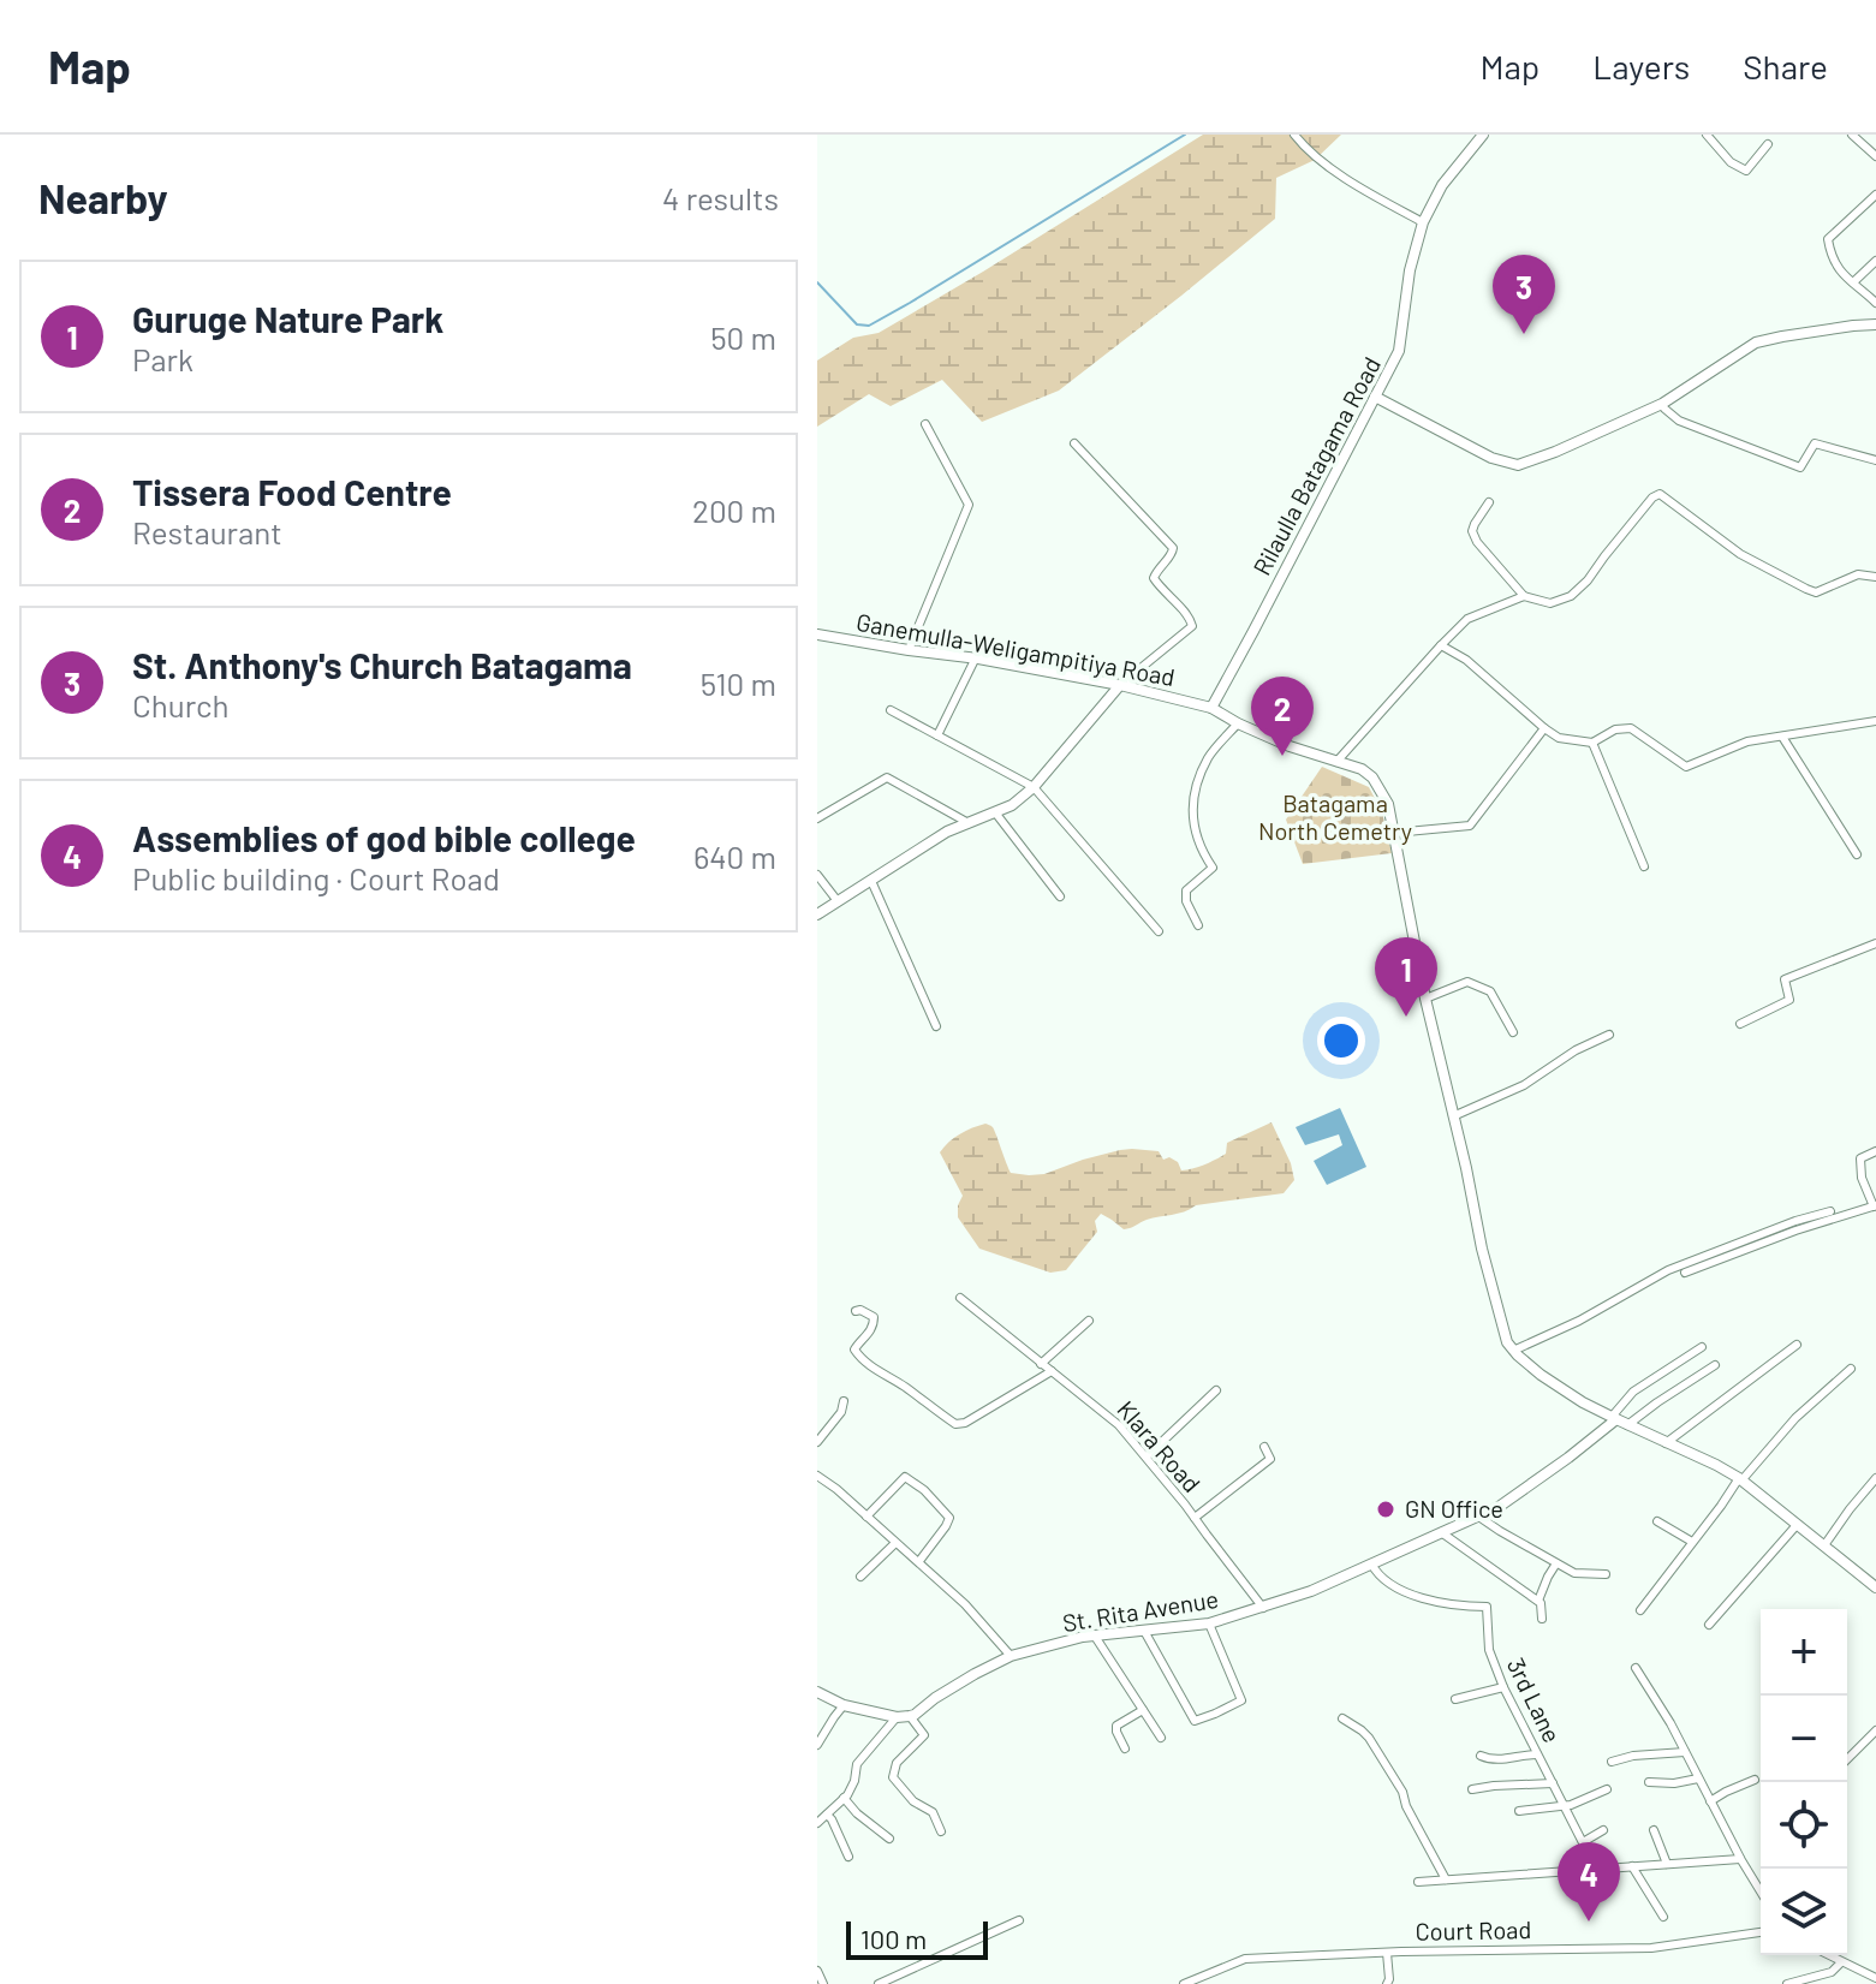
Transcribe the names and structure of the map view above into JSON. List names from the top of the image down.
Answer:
{
  "streets": {
    "street": [
      "Rilaulla Batagama Road",
      "Ganemulla-Weligampitiya Road",
      "Klara Road",
      "St. Rita Avenue",
      "3rd Lane",
      "Court Road"
    ]
  },
  "crossings": [
    ["Rilaulla Batagama Road", "Ganemulla-Weligampitiya Road"],
    ["Klara Road", "St. Rita Avenue"],
    ["St. Rita Avenue", "3rd Lane"]
  ],
  "parks": ["Batagama North Cemetry"],
  "places": ["GN Office"],
  "scale_bar": "100 m",
  "page": {
    "header": "Map",
    "nav": ["Map", "Layers", "Share"],
    "heading": ["Nearby", "4 results"],
    "pins": [
      "3",
      "2",
      "1",
      "4"
    ],
    "list": [
      {
        "mark": "1",
        "name": "Guruge Nature Park",
        "note": "Park",
        "value": "50 m"
      },
      {
        "mark": "2",
        "name": "Tissera Food Centre",
        "note": "Restaurant",
        "value": "200 m"
      },
      {
        "mark": "3",
        "name": "St. Anthony's Church Batagama",
        "note": "Church",
        "value": "510 m"
      },
      {
        "mark": "4",
        "name": "Assemblies of god bible college",
        "note": "Public building · Court Road",
        "value": "640 m"
      }
    ],
    "map_buttons": ["+", "−"],
    "scale": "100 m"
  }
}
